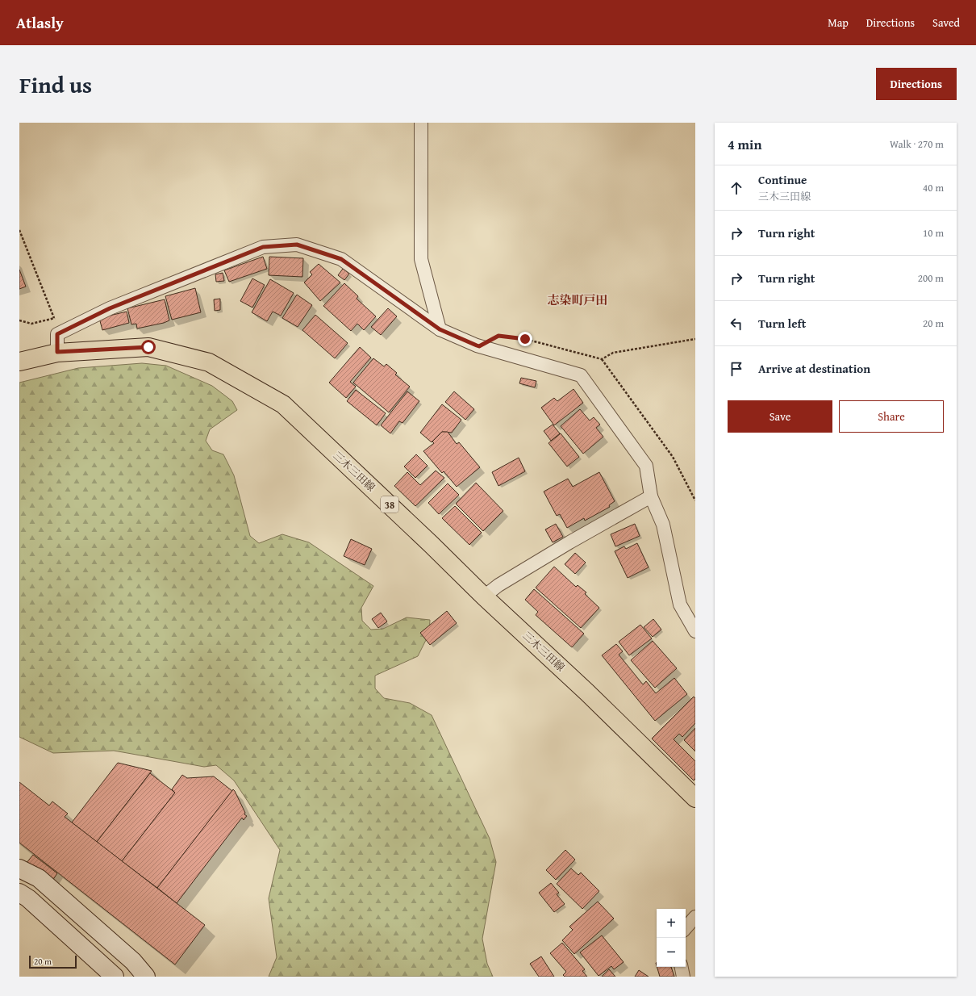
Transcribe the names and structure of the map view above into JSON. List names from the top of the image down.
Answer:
{
  "streets": {
    "main road": ["三木三田線", "38"]
  },
  "districts": ["志染町戸田"],
  "scale_bar": "20 m",
  "page": {
    "header": "Atlasly",
    "nav": ["Map", "Directions", "Saved"],
    "title": "Find us",
    "buttons": [
      "Directions",
      ["Save", "Share"]
    ],
    "heading": ["4 min", "Walk · 270 m"],
    "list": [
      ["Continue", "三木三田線", "40 m"],
      ["Turn right", "10 m"],
      ["Turn right", "200 m"],
      ["Turn left", "20 m"],
      "Arrive at destination"
    ],
    "map_buttons": ["+", "−"],
    "scale": "20 m"
  }
}
